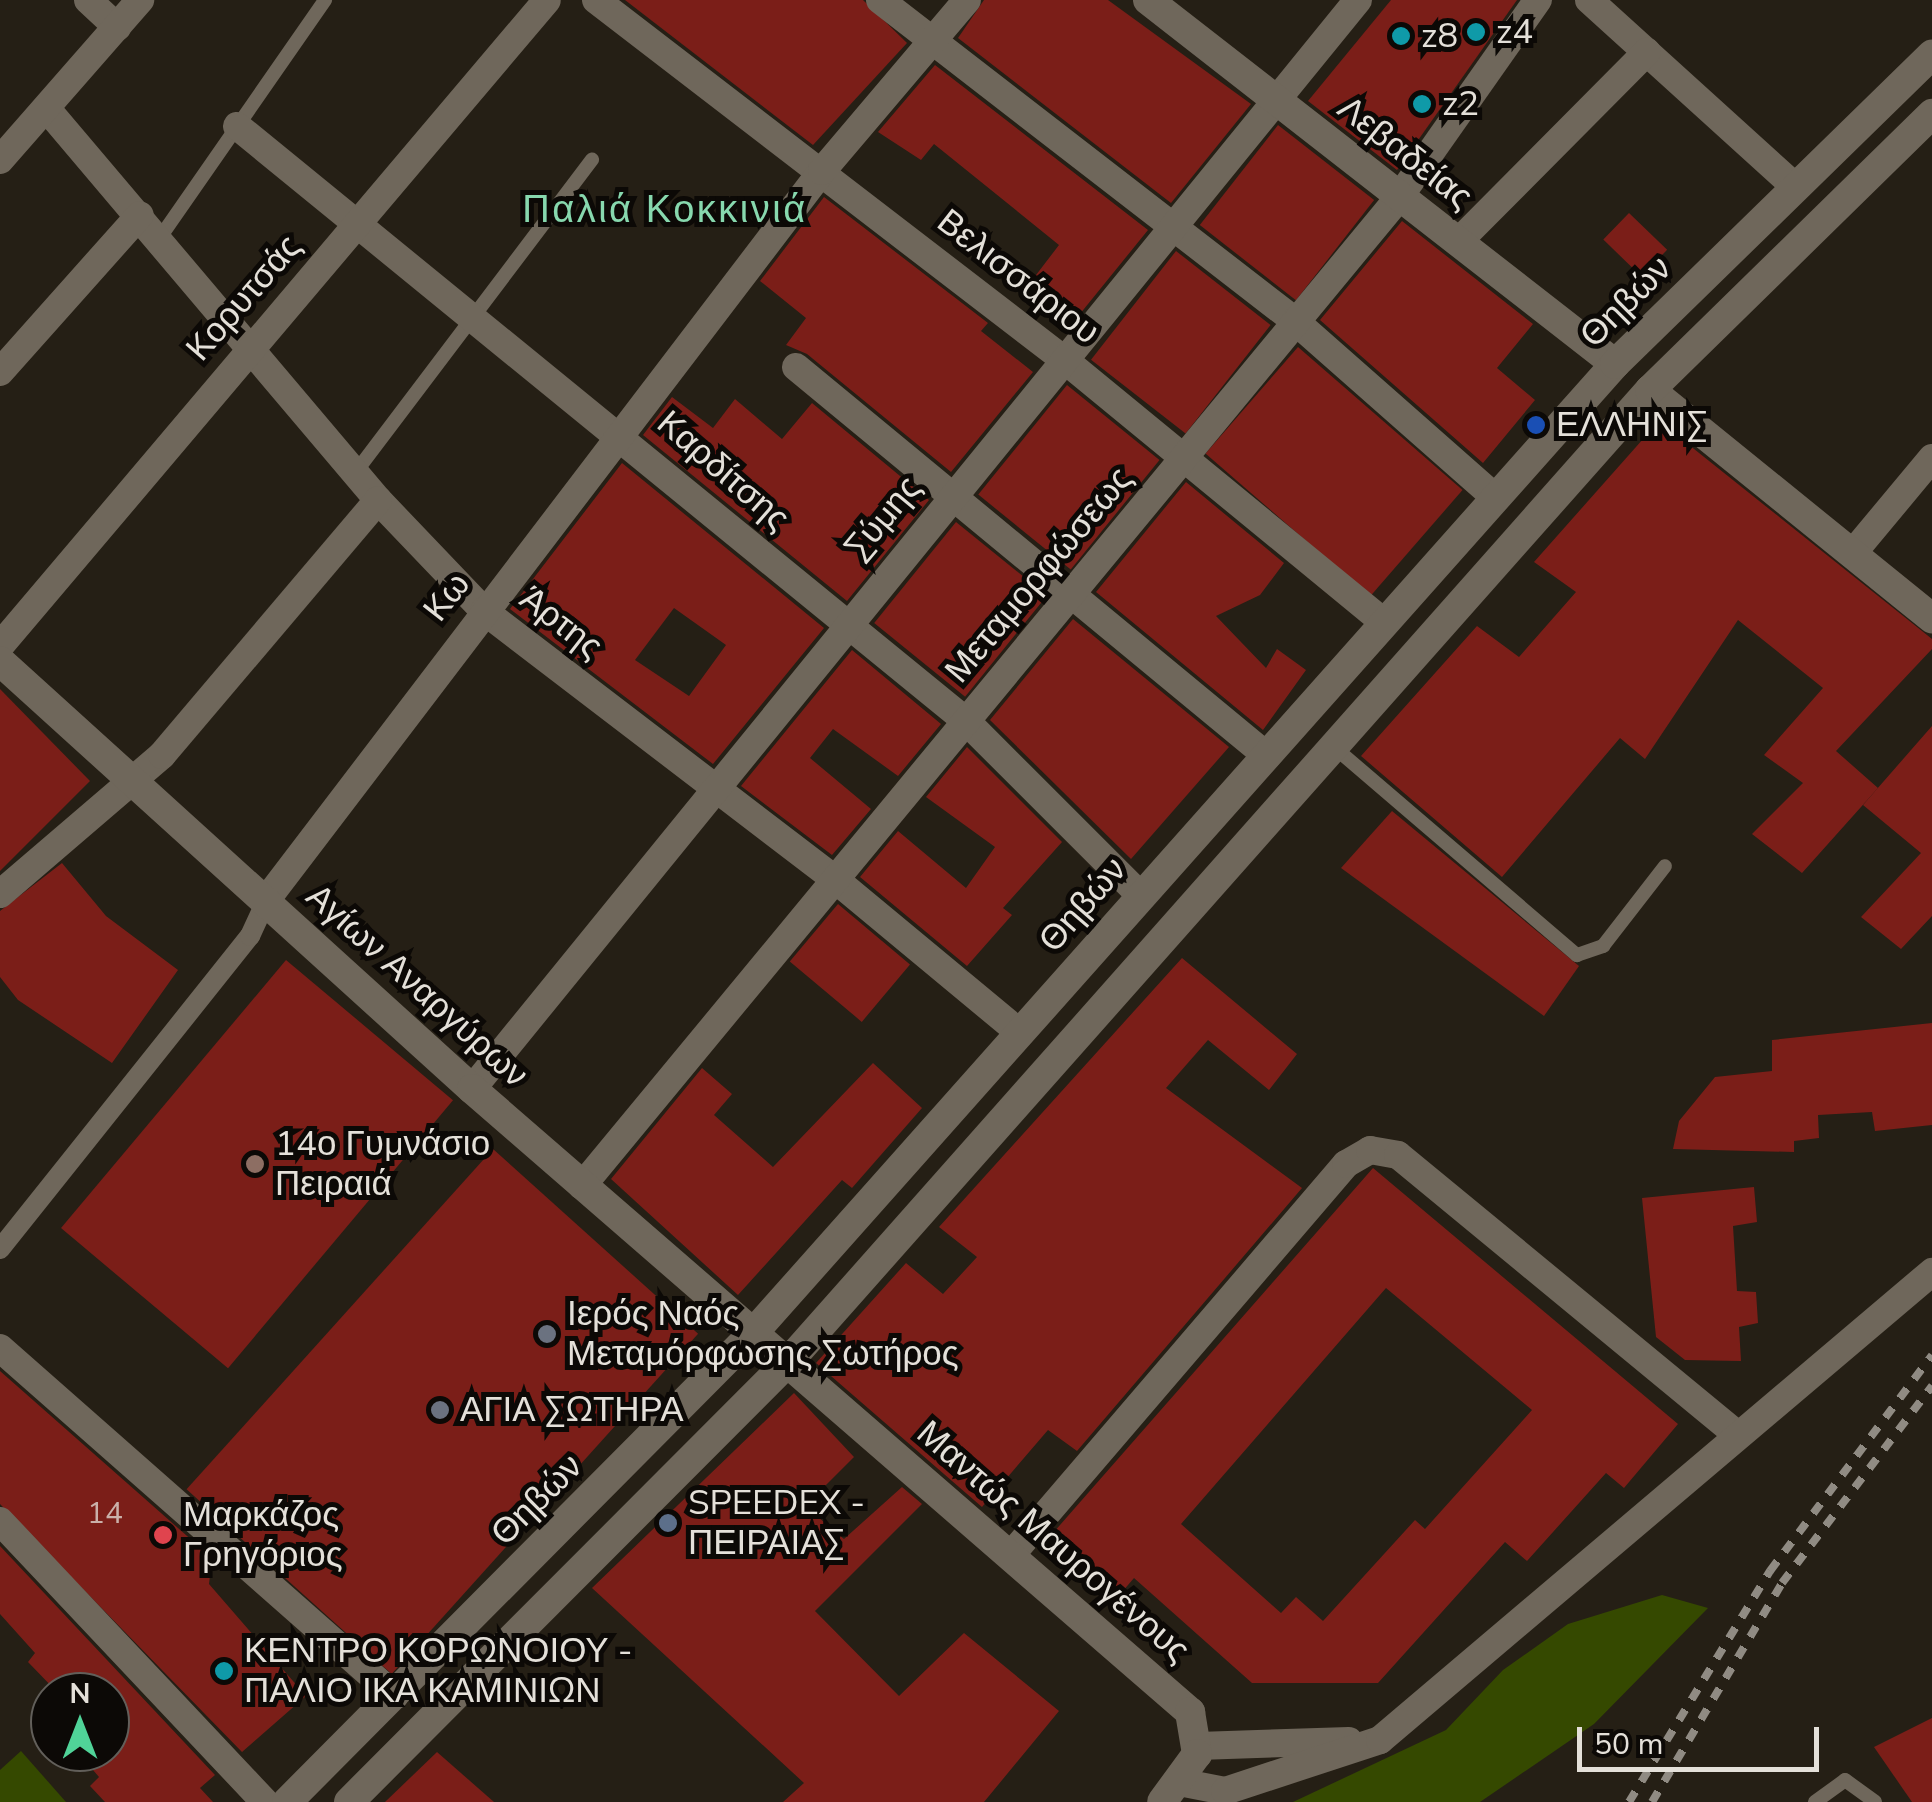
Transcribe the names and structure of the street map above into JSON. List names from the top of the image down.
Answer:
{
  "streets": {
    "main road": [
      "Λεβαδείας",
      "Θηβών",
      "Αγίων Αναργύρων",
      "Μαντώς Μαυρογένους"
    ],
    "street": [
      "Βελισσάριου",
      "Κορυτσάς",
      "Καρδίτσης",
      "Σύμης",
      "Μεταμορφώσεως",
      "Κω",
      "Άρτης"
    ]
  },
  "crossings": [
    ["Λεβαδείας", "Θηβών"],
    ["Λεβαδείας", "Σύμης"],
    ["Λεβαδείας", "Μεταμορφώσεως"],
    ["Βελισσάριου", "Θηβών"],
    ["Βελισσάριου", "Σύμης"],
    ["Βελισσάριου", "Μεταμορφώσεως"],
    ["Βελισσάριου", "Κω"],
    ["Κορυτσάς", "Καρδίτσης"],
    ["Κορυτσάς", "Άρτης"],
    ["Θηβών", "Καρδίτσης"],
    ["Θηβών", "Άρτης"],
    ["Θηβών", "Αγίων Αναργύρων"],
    ["Καρδίτσης", "Σύμης"],
    ["Καρδίτσης", "Μεταμορφώσεως"],
    ["Καρδίτσης", "Κω"],
    ["Σύμης", "Άρτης"],
    ["Σύμης", "Αγίων Αναργύρων"],
    ["Μεταμορφώσεως", "Άρτης"],
    ["Μεταμορφώσεως", "Αγίων Αναργύρων"],
    ["Κω", "Άρτης"],
    ["Κω", "Αγίων Αναργύρων"],
    ["Αγίων Αναργύρων", "Μαντώς Μαυρογένους"]
  ],
  "districts": ["Παλιά Κοκκινιά"],
  "places": [
    "z4",
    "z8",
    "z2",
    "ΕΛΛΗΝΙΣ",
    "14ο Γυμνάσιο Πειραιά",
    "Ιερός Ναός Μεταμόρφωσης Σωτήρος",
    "ΑΓΙΑ ΣΩΤΗΡΑ",
    "SPEEDEX - ΠΕΙΡΑΙΑΣ",
    "Μαρκάζος Γρηγόριος",
    "ΚΕΝΤΡΟ ΚΟΡΩΝΟΙΟΥ - ΠΑΛΙΟ ΙΚΑ ΚΑΜΙΝΙΩΝ"
  ],
  "house_numbers": ["14"],
  "scale_bar": "50 m",
  "north": "top"
}
